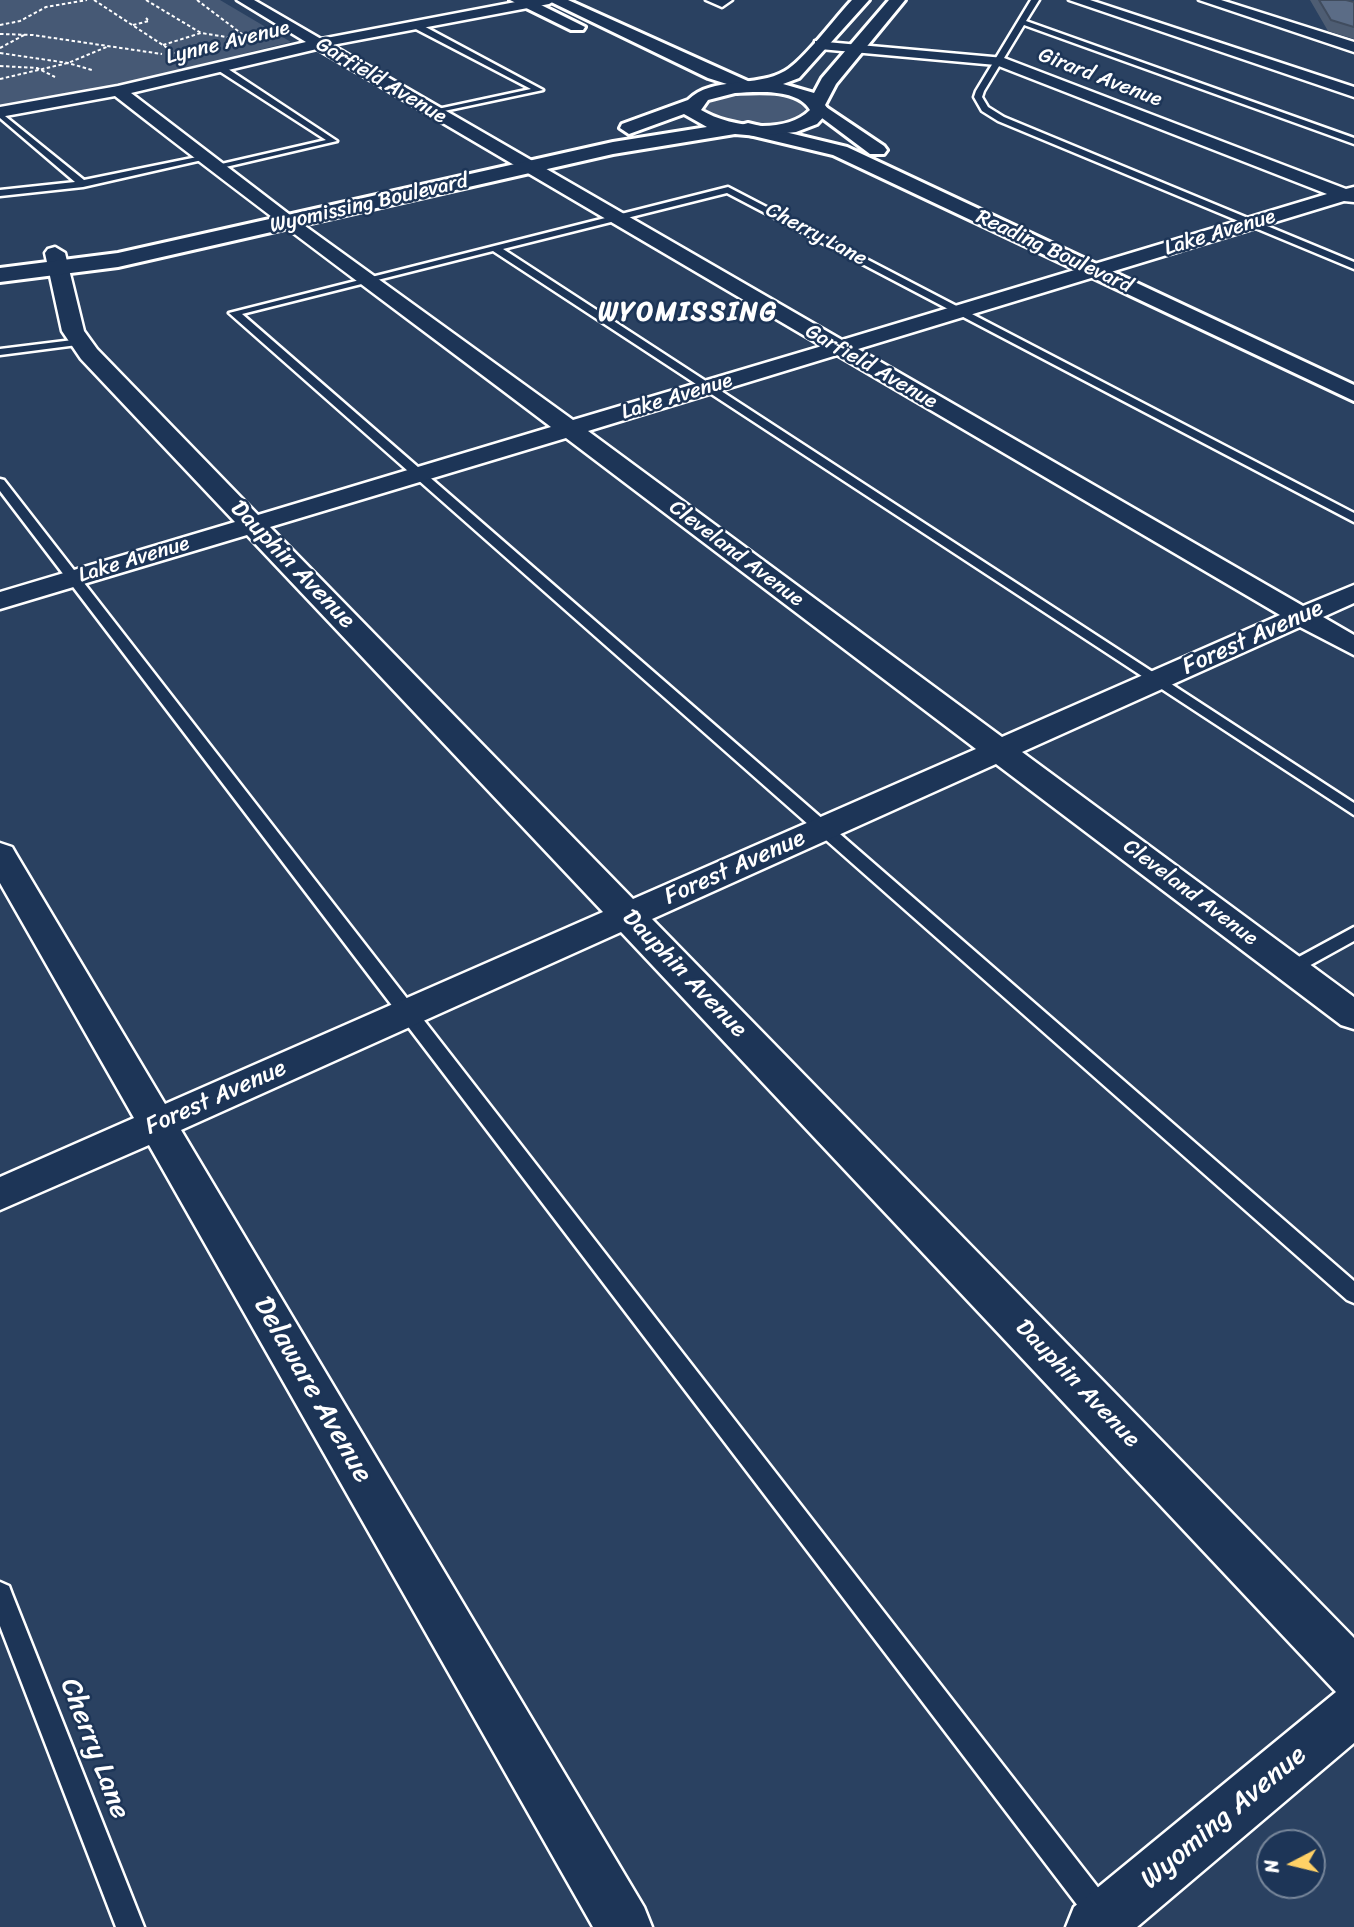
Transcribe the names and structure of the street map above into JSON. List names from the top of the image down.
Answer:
{
  "streets": {
    "main road": ["Wyomissing Boulevard", "Reading Boulevard"],
    "street": [
      "Lynne Avenue",
      "Girard Avenue",
      "Garfield Avenue",
      "Lake Avenue",
      "Cleveland Avenue",
      "Dauphin Avenue",
      "Forest Avenue",
      "Delaware Avenue",
      "Wyoming Avenue"
    ],
    "lane": ["Cherry Lane"]
  },
  "crossings": [
    ["Lynne Avenue", "Garfield Avenue"],
    ["Lynne Avenue", "Cleveland Avenue"],
    ["Girard Avenue", "Lake Avenue"],
    ["Garfield Avenue", "Wyomissing Boulevard"],
    ["Garfield Avenue", "Lake Avenue"],
    ["Garfield Avenue", "Cherry Lane"],
    ["Garfield Avenue", "Forest Avenue"],
    ["Wyomissing Boulevard", "Reading Boulevard"],
    ["Wyomissing Boulevard", "Cleveland Avenue"],
    ["Wyomissing Boulevard", "Dauphin Avenue"],
    ["Lake Avenue", "Cherry Lane"],
    ["Lake Avenue", "Reading Boulevard"],
    ["Lake Avenue", "Cleveland Avenue"],
    ["Lake Avenue", "Dauphin Avenue"],
    ["Cherry Lane", "Cleveland Avenue"],
    ["Cleveland Avenue", "Forest Avenue"],
    ["Dauphin Avenue", "Forest Avenue"],
    ["Forest Avenue", "Delaware Avenue"]
  ],
  "districts": ["WYOMISSING"],
  "north": "left"
}
